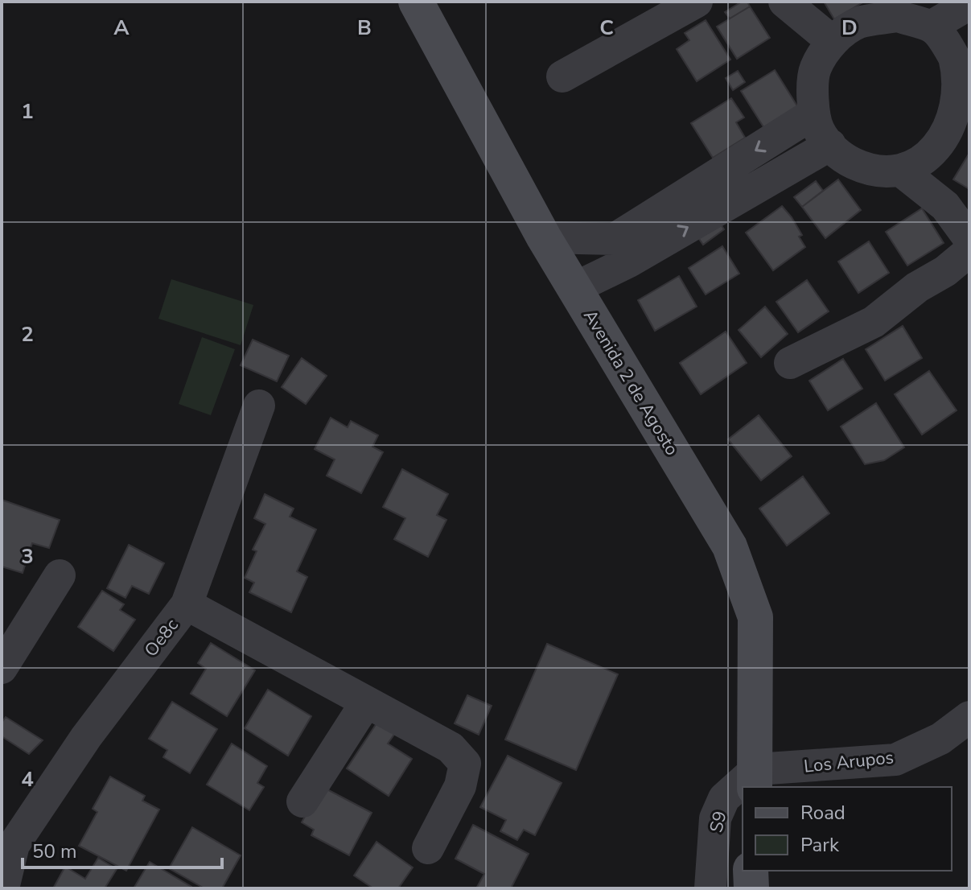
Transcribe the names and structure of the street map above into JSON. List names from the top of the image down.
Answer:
{
  "streets": {
    "main road": ["Avenida 2 de Agosto"],
    "street": ["Oe8c", "Los Arupos", "S9"]
  },
  "crossings": [
    ["Avenida 2 de Agosto", "Los Arupos"],
    ["Avenida 2 de Agosto", "S9"],
    ["Los Arupos", "S9"]
  ],
  "legend": ["Road", "Park"],
  "scale_bar": "50 m",
  "grid": {
    "columns": [
      "A",
      "B",
      "C",
      "D"
    ],
    "rows": [
      "1",
      "2",
      "3",
      "4"
    ]
  }
}
